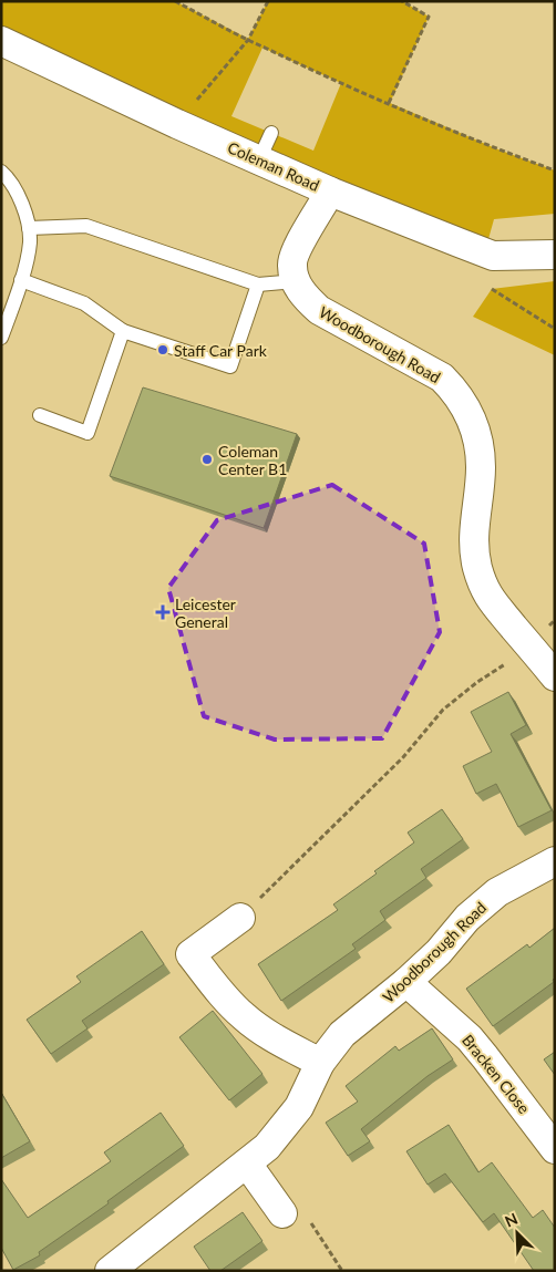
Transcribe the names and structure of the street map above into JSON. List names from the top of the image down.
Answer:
{
  "streets": {
    "street": ["Coleman Road", "Woodborough Road", "Bracken Close"]
  },
  "crossings": [
    ["Woodborough Road", "Bracken Close"]
  ],
  "places": {
    "other": ["Staff Car Park", "Coleman Center B1"],
    "health": ["Leicester General"]
  },
  "north": "top left"
}
